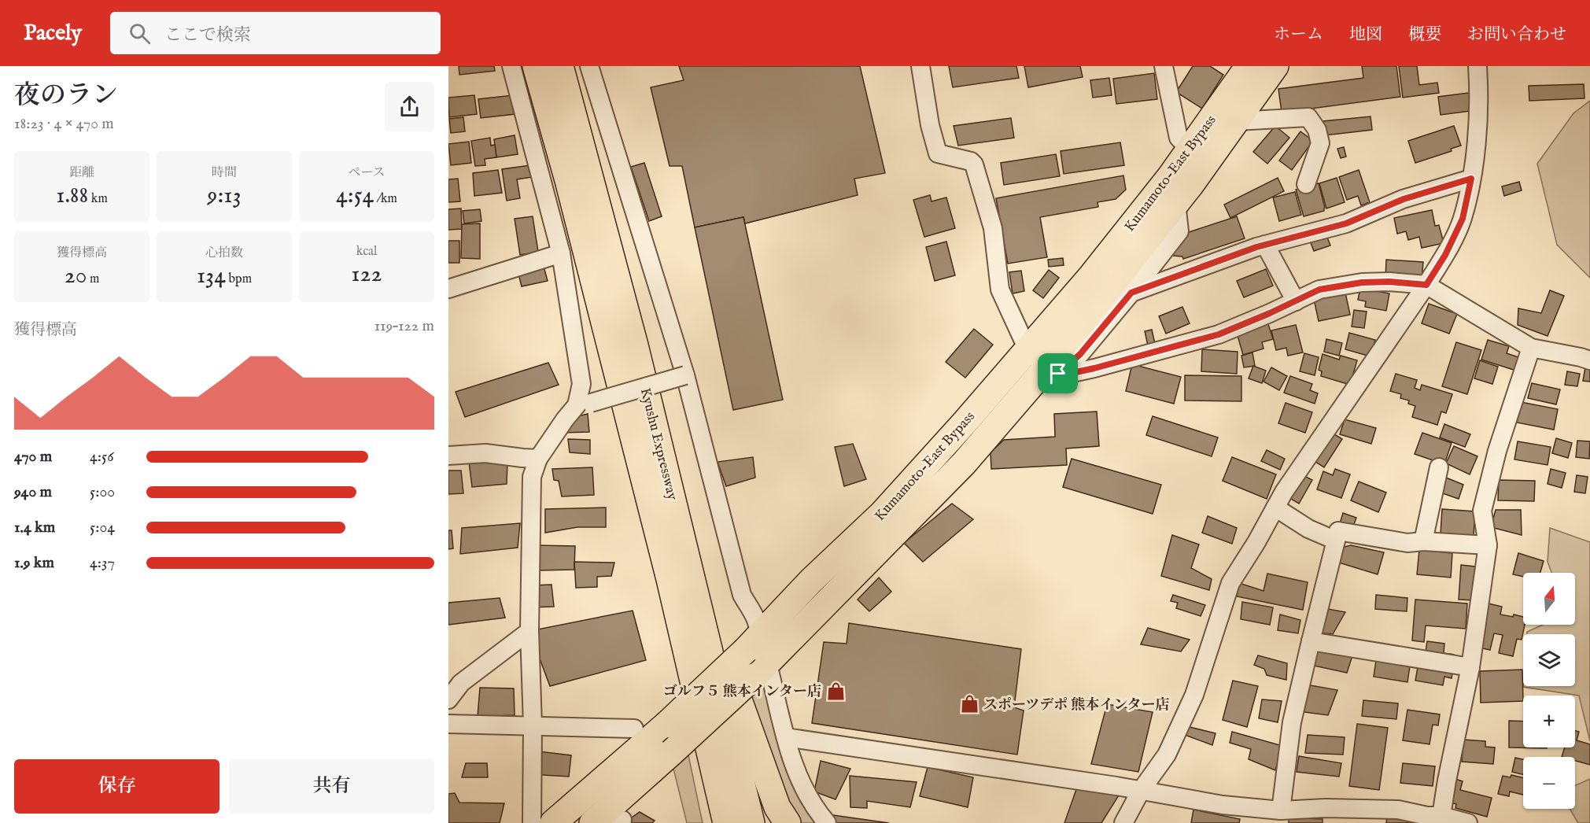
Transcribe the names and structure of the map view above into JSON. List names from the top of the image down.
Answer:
{
  "streets": {
    "highway": ["Kumamoto-East Bypass", "Kyushu Expressway"]
  },
  "places": {
    "shop": ["ゴルフ５ 熊本インター店", "スポーツデポ 熊本インター店"]
  },
  "north": "top",
  "page": {
    "header": "Pacely",
    "search": "ここで検索",
    "nav": [
      "ホーム",
      "地図",
      "概要",
      "お問い合わせ"
    ],
    "heading": ["夜のラン", "18:23 · 4 × 470 m"],
    "stats": [
      ["距離", "1.88 km"],
      ["時間", "9:13"],
      ["ペース", "4:54 /km"],
      ["獲得標高", "20 m"],
      ["心拍数", "134 bpm"],
      ["kcal", "122"]
    ],
    "chart": ["獲得標高", "119–122 m"],
    "list": [
      {
        "name": "470 m",
        "note": "4:56"
      },
      {
        "name": "940 m",
        "note": "5:00"
      },
      {
        "name": "1.4 km",
        "note": "5:04"
      },
      {
        "name": "1.9 km",
        "note": "4:37"
      }
    ],
    "map_buttons": ["+", "−"],
    "buttons": ["保存", "共有"]
  }
}
